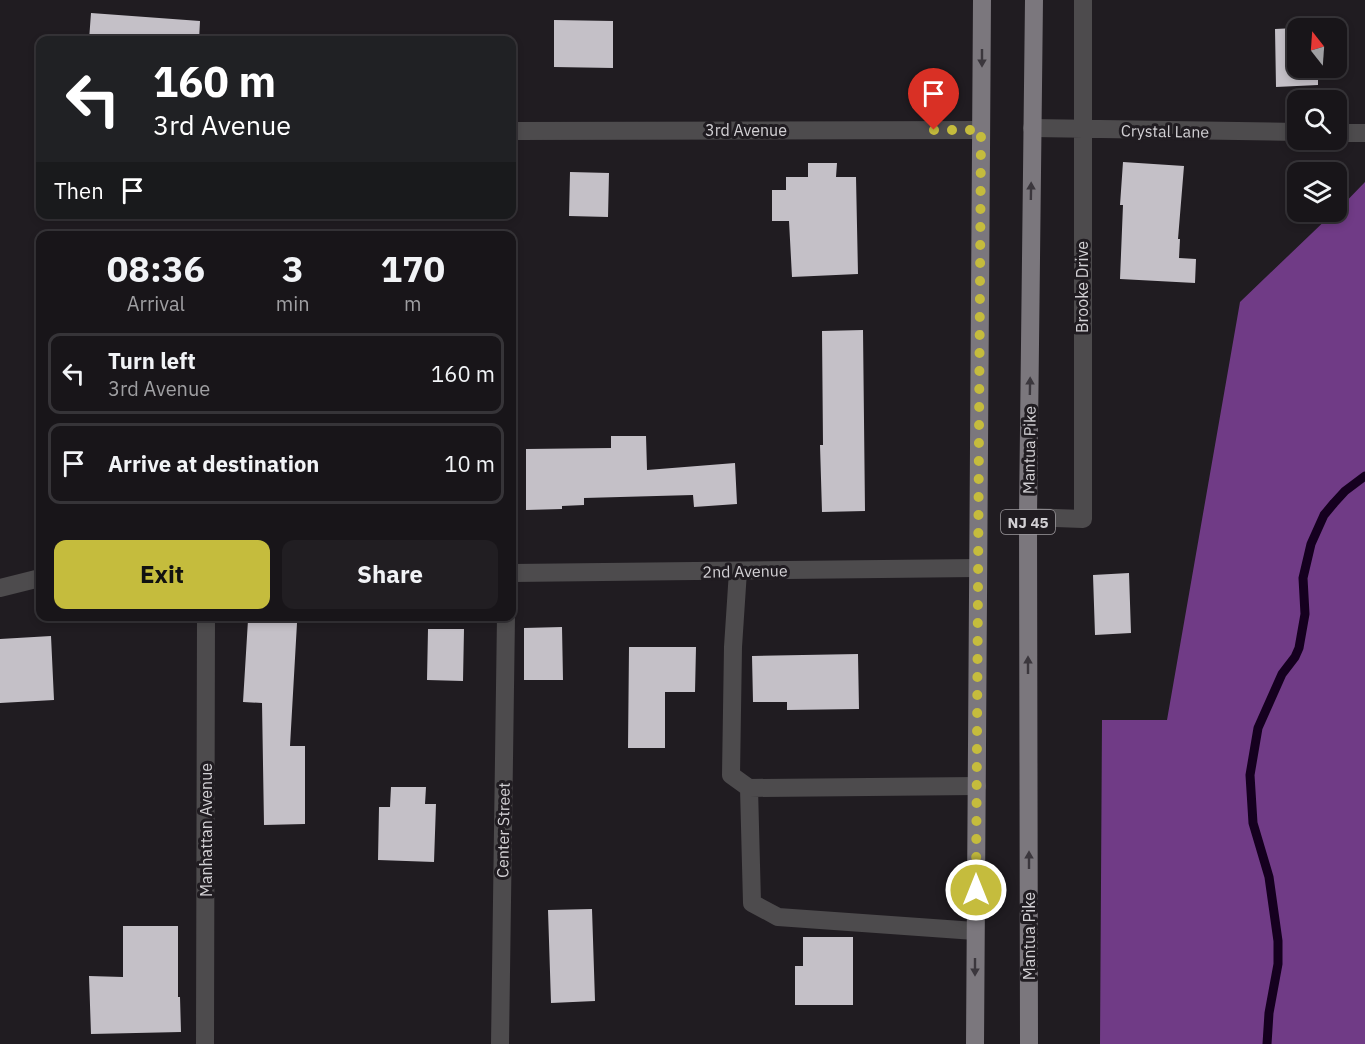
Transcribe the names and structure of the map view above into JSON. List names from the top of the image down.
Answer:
{
  "streets": {
    "main road": ["Mantua Pike", "NJ 45"],
    "street": [
      "3rd Avenue",
      "Crystal Lane",
      "Brooke Drive",
      "2nd Avenue",
      "Manhattan Avenue",
      "Center Street"
    ]
  },
  "crossings": [
    ["3rd Avenue", "NJ 45"],
    ["Crystal Lane", "Brooke Drive"],
    ["Crystal Lane", "Mantua Pike"],
    ["Brooke Drive", "Mantua Pike"],
    ["NJ 45", "2nd Avenue"]
  ],
  "north": "top",
  "page": {
    "turn": ["160 m", "3rd Avenue"],
    "then": "Then",
    "eta": [
      "08:36",
      "Arrival",
      "3",
      "min",
      "170",
      "m"
    ],
    "list": [
      {
        "name": "Turn left",
        "note": "3rd Avenue",
        "value": "160 m"
      },
      {
        "name": "Arrive at destination",
        "value": "10 m"
      }
    ],
    "buttons": ["Exit", "Share"]
  }
}
